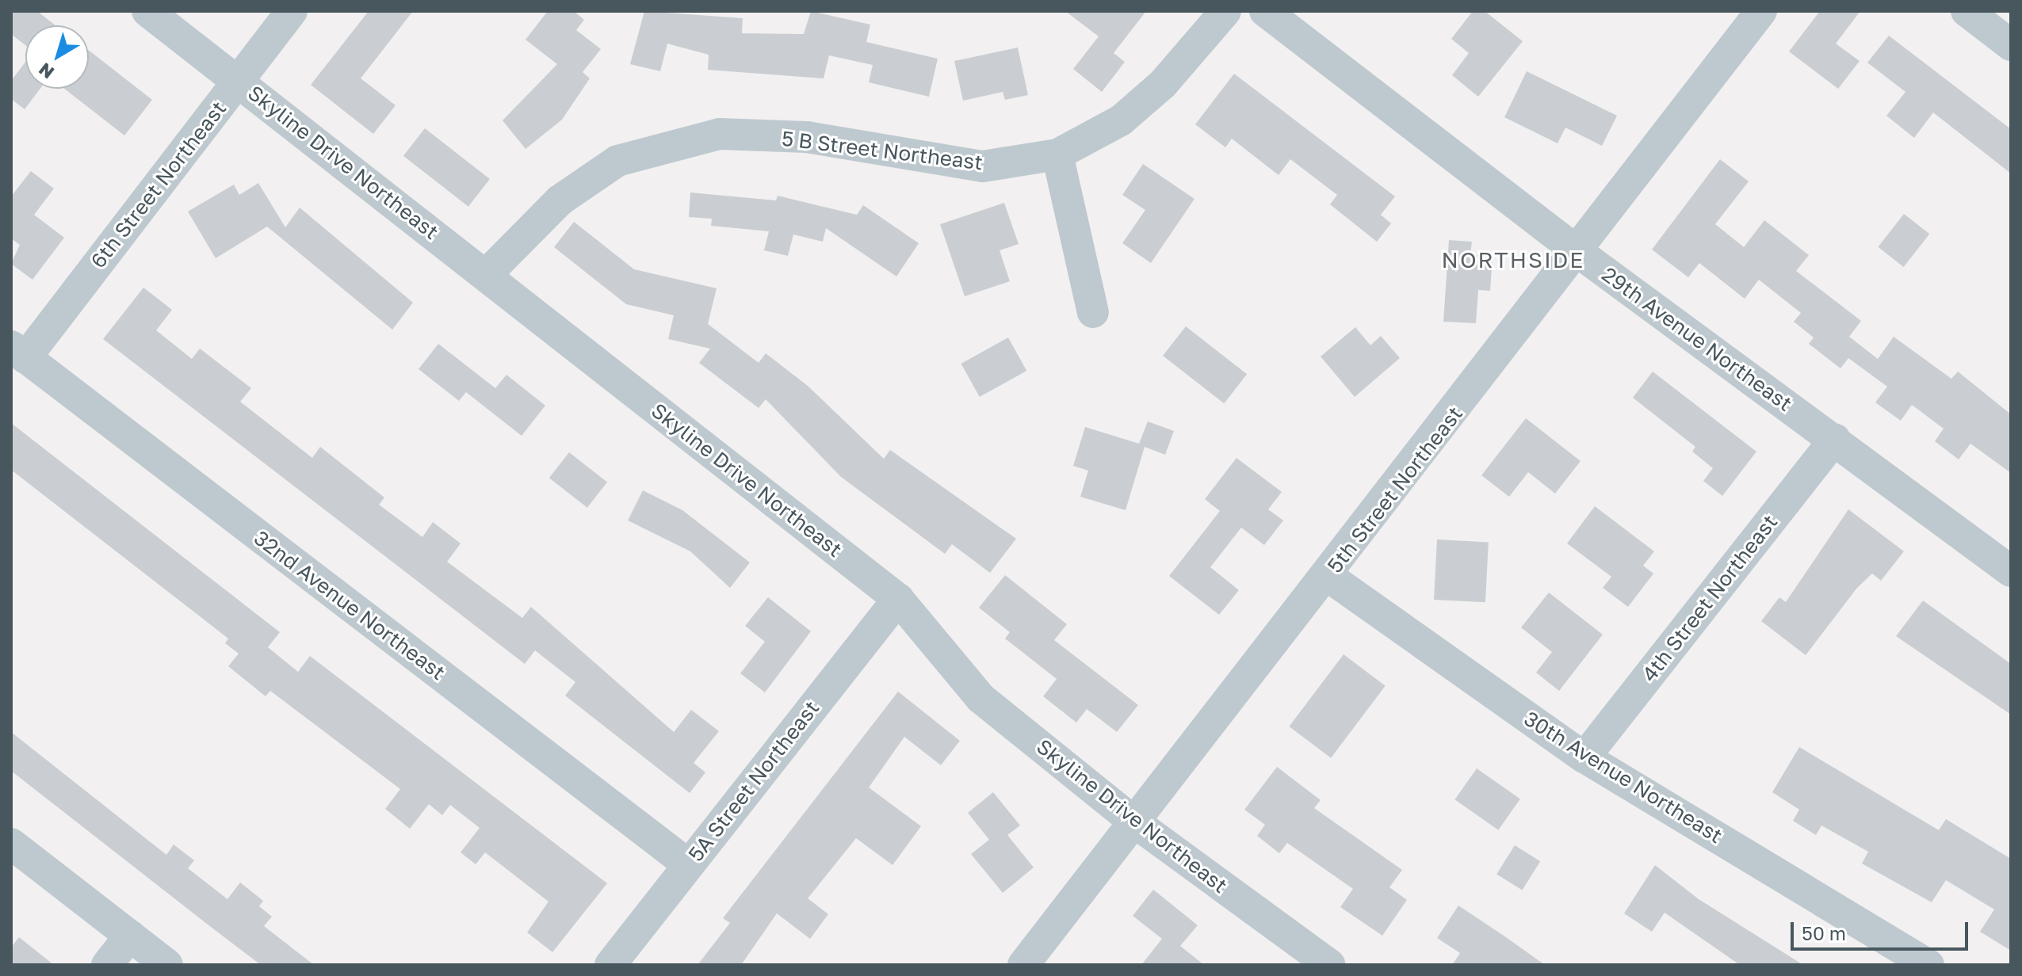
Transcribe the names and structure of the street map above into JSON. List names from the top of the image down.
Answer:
{
  "streets": {
    "street": [
      "5 B Street Northeast",
      "Skyline Drive Northeast",
      "6th Street Northeast",
      "29th Avenue Northeast",
      "5th Street Northeast",
      "4th Street Northeast",
      "32nd Avenue Northeast",
      "30th Avenue Northeast",
      "5A Street Northeast"
    ]
  },
  "crossings": [
    ["5 B Street Northeast", "Skyline Drive Northeast"],
    ["Skyline Drive Northeast", "6th Street Northeast"],
    ["Skyline Drive Northeast", "5th Street Northeast"],
    ["Skyline Drive Northeast", "5A Street Northeast"],
    ["6th Street Northeast", "32nd Avenue Northeast"],
    ["29th Avenue Northeast", "5th Street Northeast"],
    ["29th Avenue Northeast", "4th Street Northeast"],
    ["5th Street Northeast", "30th Avenue Northeast"],
    ["4th Street Northeast", "30th Avenue Northeast"],
    ["32nd Avenue Northeast", "5A Street Northeast"]
  ],
  "districts": ["NORTHSIDE"],
  "scale_bar": "50 m",
  "north": "bottom left"
}
